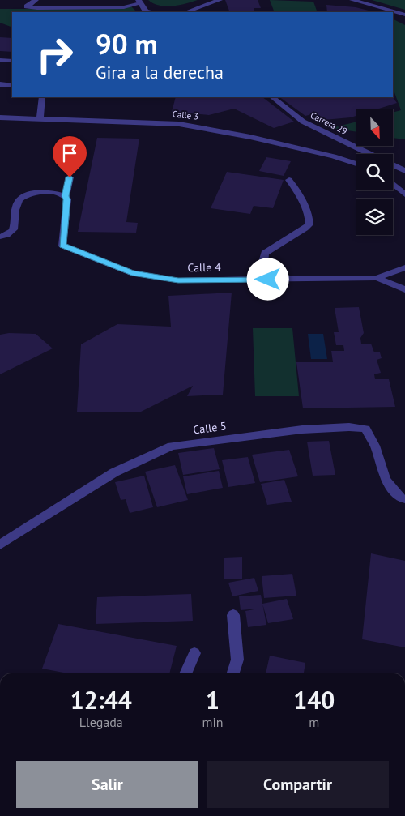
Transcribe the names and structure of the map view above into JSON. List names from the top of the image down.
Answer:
{
  "streets": {
    "street": [
      "Calle 3",
      "Carrera 29",
      "Calle 4",
      "Calle 5"
    ]
  },
  "north": "bottom right",
  "page": {
    "turn": ["90 m", "Gira a la derecha"],
    "eta": [
      "12:44",
      "Llegada",
      "1",
      "min",
      "140",
      "m"
    ],
    "buttons": ["Salir", "Compartir"]
  }
}
